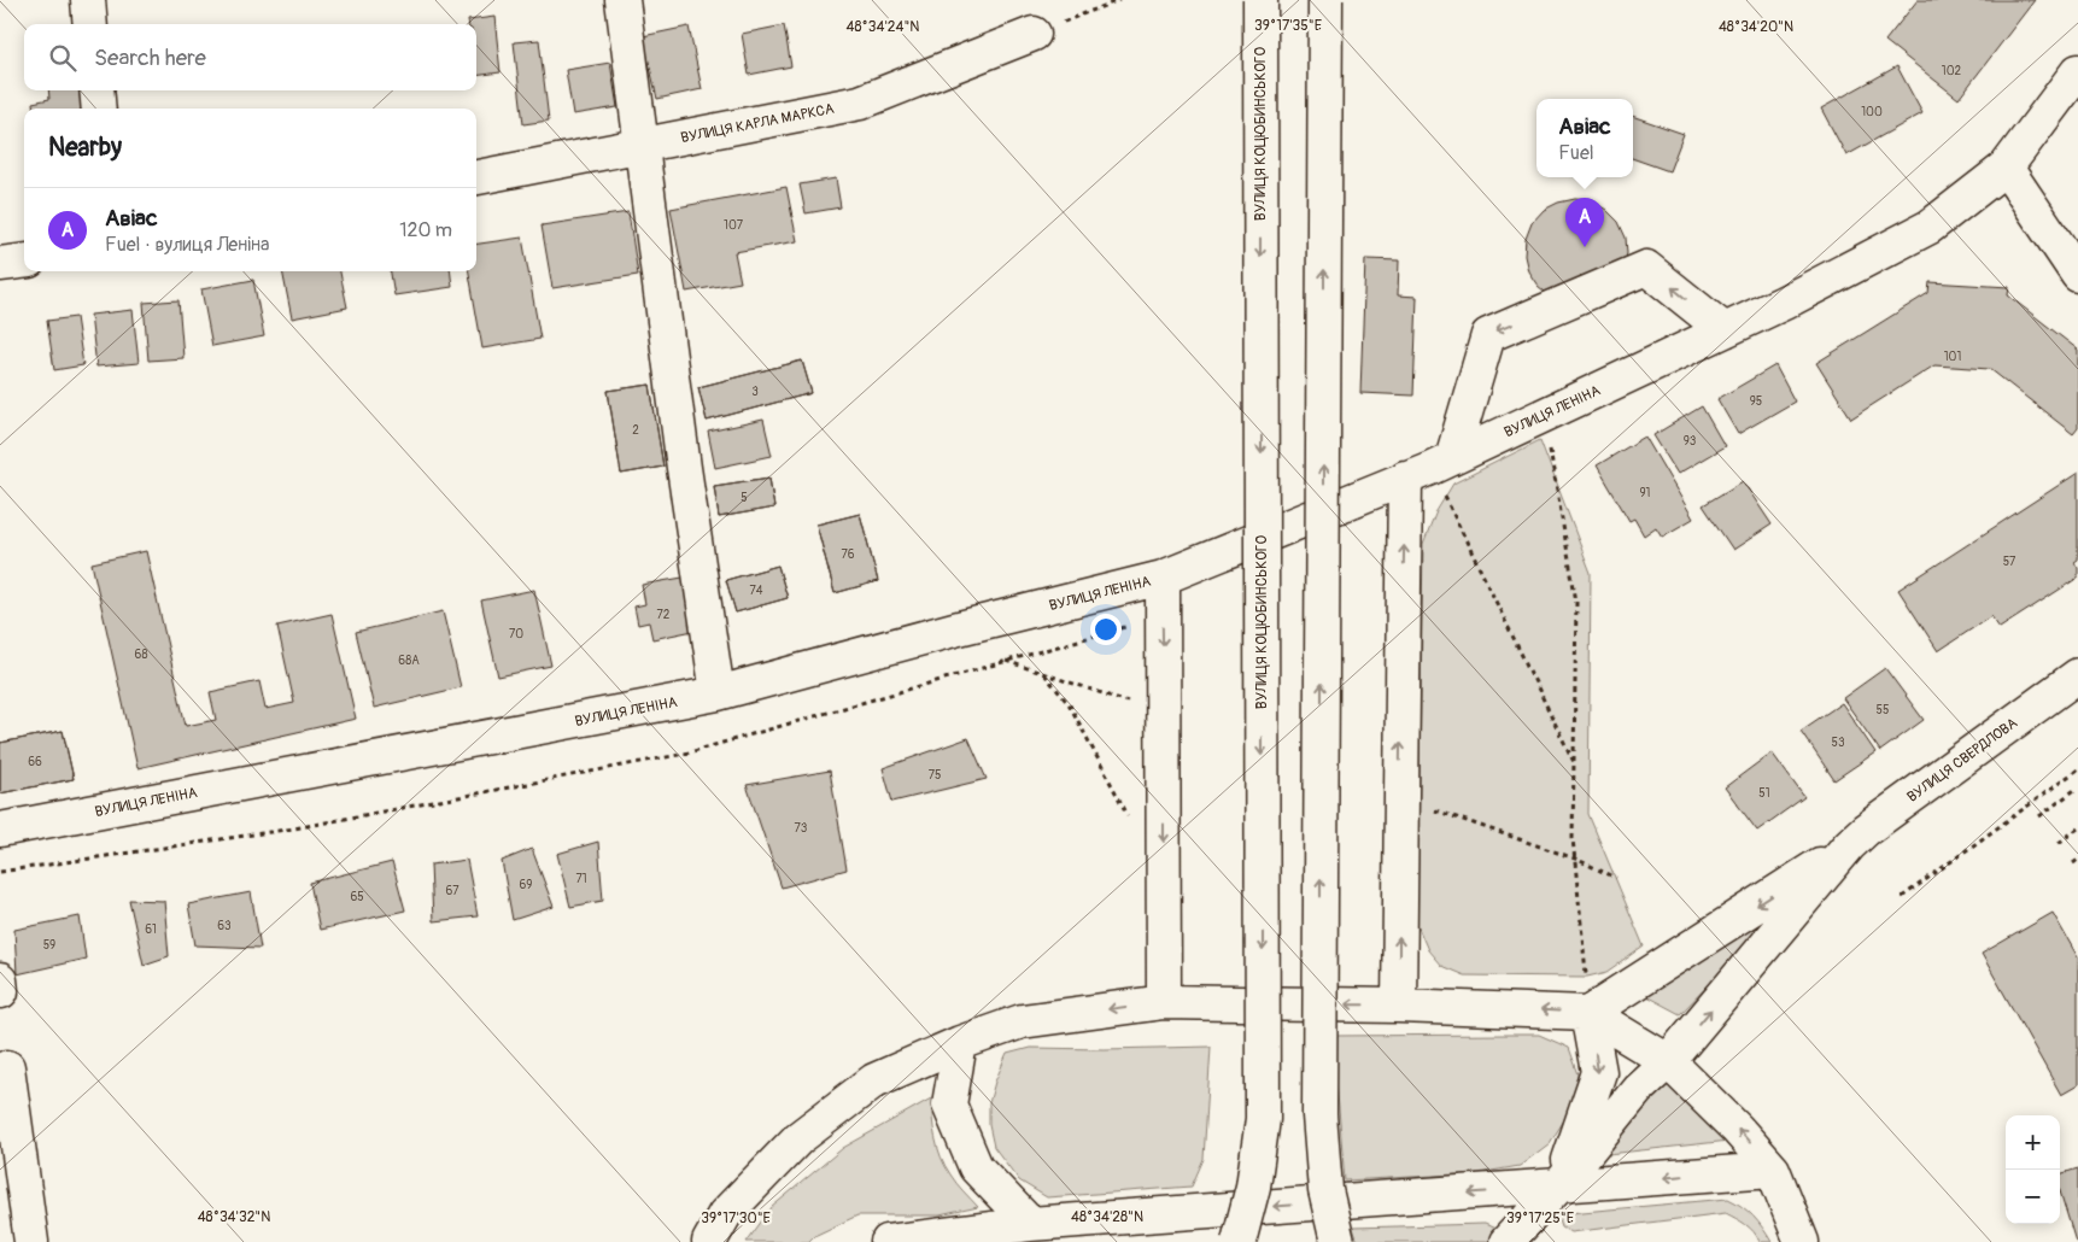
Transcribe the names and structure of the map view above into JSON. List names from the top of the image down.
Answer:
{
  "streets": {
    "street": [
      "ВУЛИЦЯ КАРЛА МАРКСА",
      "ВУЛИЦЯ КОЦЮБИНСЬКОГО",
      "ВУЛИЦЯ ЛЕНІНА",
      "ВУЛИЦЯ СВЕРДЛОВА"
    ]
  },
  "house_numbers": [
    "102",
    "100",
    "107",
    "101",
    "3",
    "95",
    "2",
    "93",
    "91",
    "5",
    "76",
    "57",
    "74",
    "72",
    "70",
    "68",
    "68А",
    "55",
    "53",
    "66",
    "75",
    "51",
    "73",
    "71",
    "69",
    "67",
    "65",
    "63",
    "61",
    "59"
  ],
  "page": {
    "search": "Search here",
    "popup": ["Авіас", "Fuel"],
    "heading": "Nearby",
    "list": [
      {
        "mark": "A",
        "name": "Авіас",
        "note": "Fuel · вулиця Леніна",
        "value": "120 m"
      }
    ],
    "pins": "A",
    "map_buttons": ["+", "−"]
  },
  "coordinates": [
    "39°17'35\"E",
    "48°34'24\"N",
    "48°34'20\"N",
    "48°34'32\"N",
    "48°34'28\"N",
    "39°17'30\"E",
    "39°17'25\"E"
  ]
}
